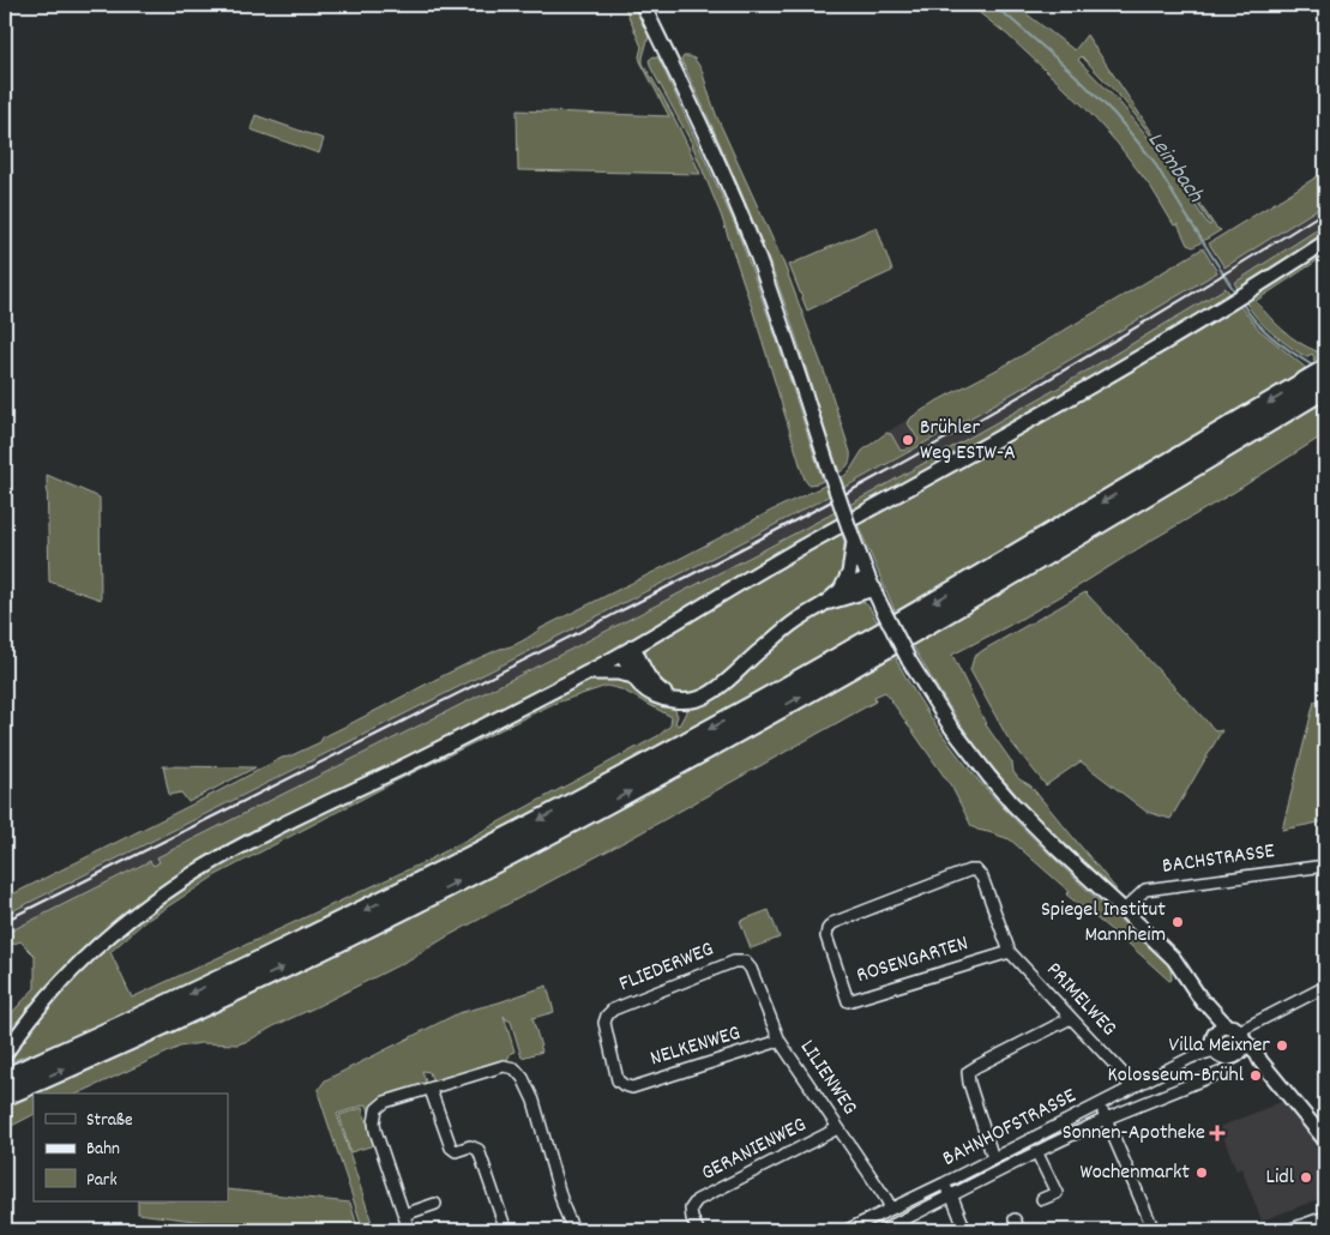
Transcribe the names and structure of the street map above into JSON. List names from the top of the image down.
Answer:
{
  "streets": {
    "street": [
      "BACHSTRASSE",
      "ROSENGARTEN",
      "FLIEDERWEG",
      "PRIMELWEG",
      "NELKENWEG",
      "LILIENWEG",
      "BAHNHOFSTRASSE",
      "GERANIENWEG"
    ]
  },
  "crossings": [
    ["ROSENGARTEN", "PRIMELWEG"],
    ["FLIEDERWEG", "NELKENWEG"],
    ["FLIEDERWEG", "LILIENWEG"],
    ["PRIMELWEG", "BAHNHOFSTRASSE"],
    ["NELKENWEG", "LILIENWEG"],
    ["LILIENWEG", "BAHNHOFSTRASSE"],
    ["LILIENWEG", "GERANIENWEG"]
  ],
  "water": ["Leimbach"],
  "places": {
    "other": [
      "Brühler Weg ESTW-A",
      "Spiegel Institut Mannheim",
      "Villa Meixner",
      "Kolosseum-Brühl",
      "Wochenmarkt",
      "Lidl"
    ],
    "health": ["Sonnen-Apotheke"]
  },
  "legend": ["Straße", "Bahn", "Park"]
}
